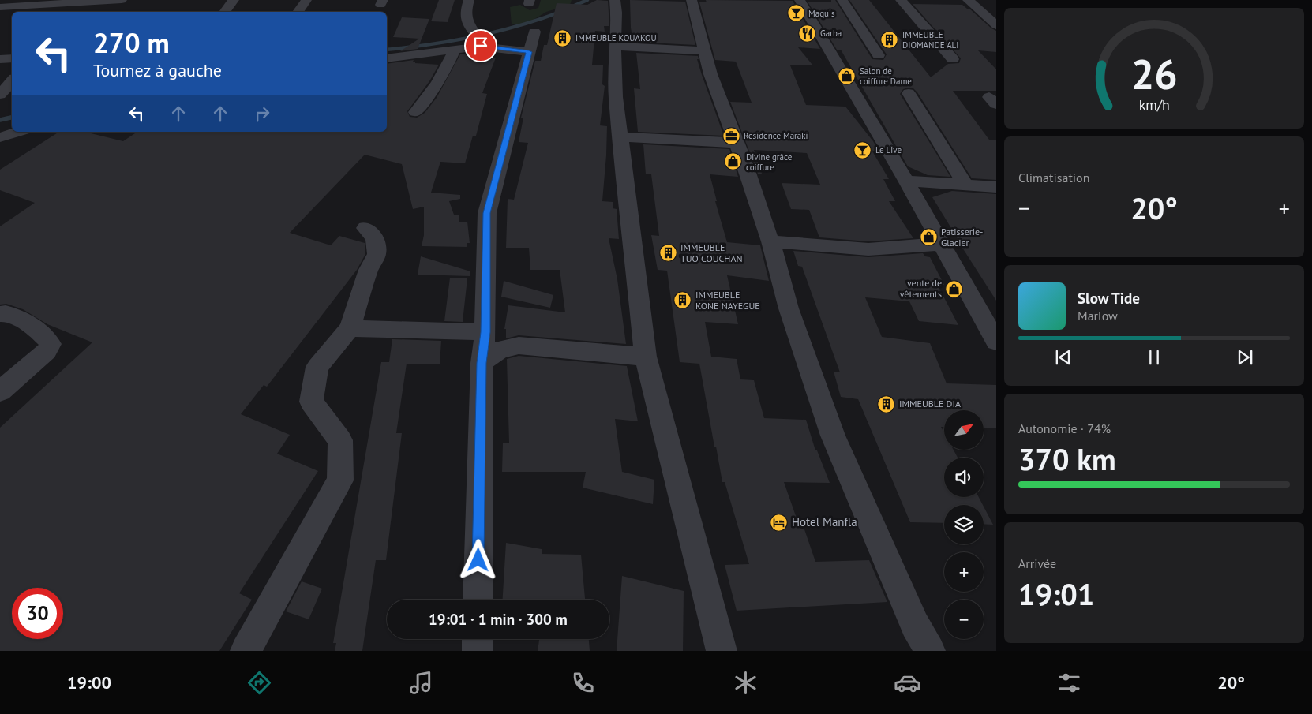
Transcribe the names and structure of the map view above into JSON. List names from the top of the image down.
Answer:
{
  "places": {
    "bar": ["Maquis", "Le Live"],
    "restaurant": ["Garba"],
    "building": [
      "IMMEUBLE KOUAKOU",
      "IMMEUBLE DIOMANDE ALI",
      "IMMEUBLE TUO COUCHAN",
      "IMMEUBLE KONE NAYEGUE",
      "IMMEUBLE DIA"
    ],
    "shop": [
      "Salon de coiffure Dame",
      "Divine grâce coiffure",
      "Patisserie- Glacier",
      "vente de vêtements"
    ],
    "office": ["Residence Maraki"],
    "hotel": ["Hotel Manfla"]
  },
  "north": "top right",
  "page": {
    "turn": ["270 m", "Tournez à gauche"],
    "tile": [
      "Climatisation",
      ["Autonomie · 74%", "370 km"],
      ["Arrivée", "19:01"]
    ],
    "heat": ["−", "20°", "+"],
    "song": ["Slow Tide", "Marlow"],
    "map_buttons": ["+", "−"],
    "limit": "30",
    "trip": "19:01 · 1 min · 300 m",
    "tabs": ["19:00", "20°"],
    "gauge": ["26", "km/h"]
  }
}
